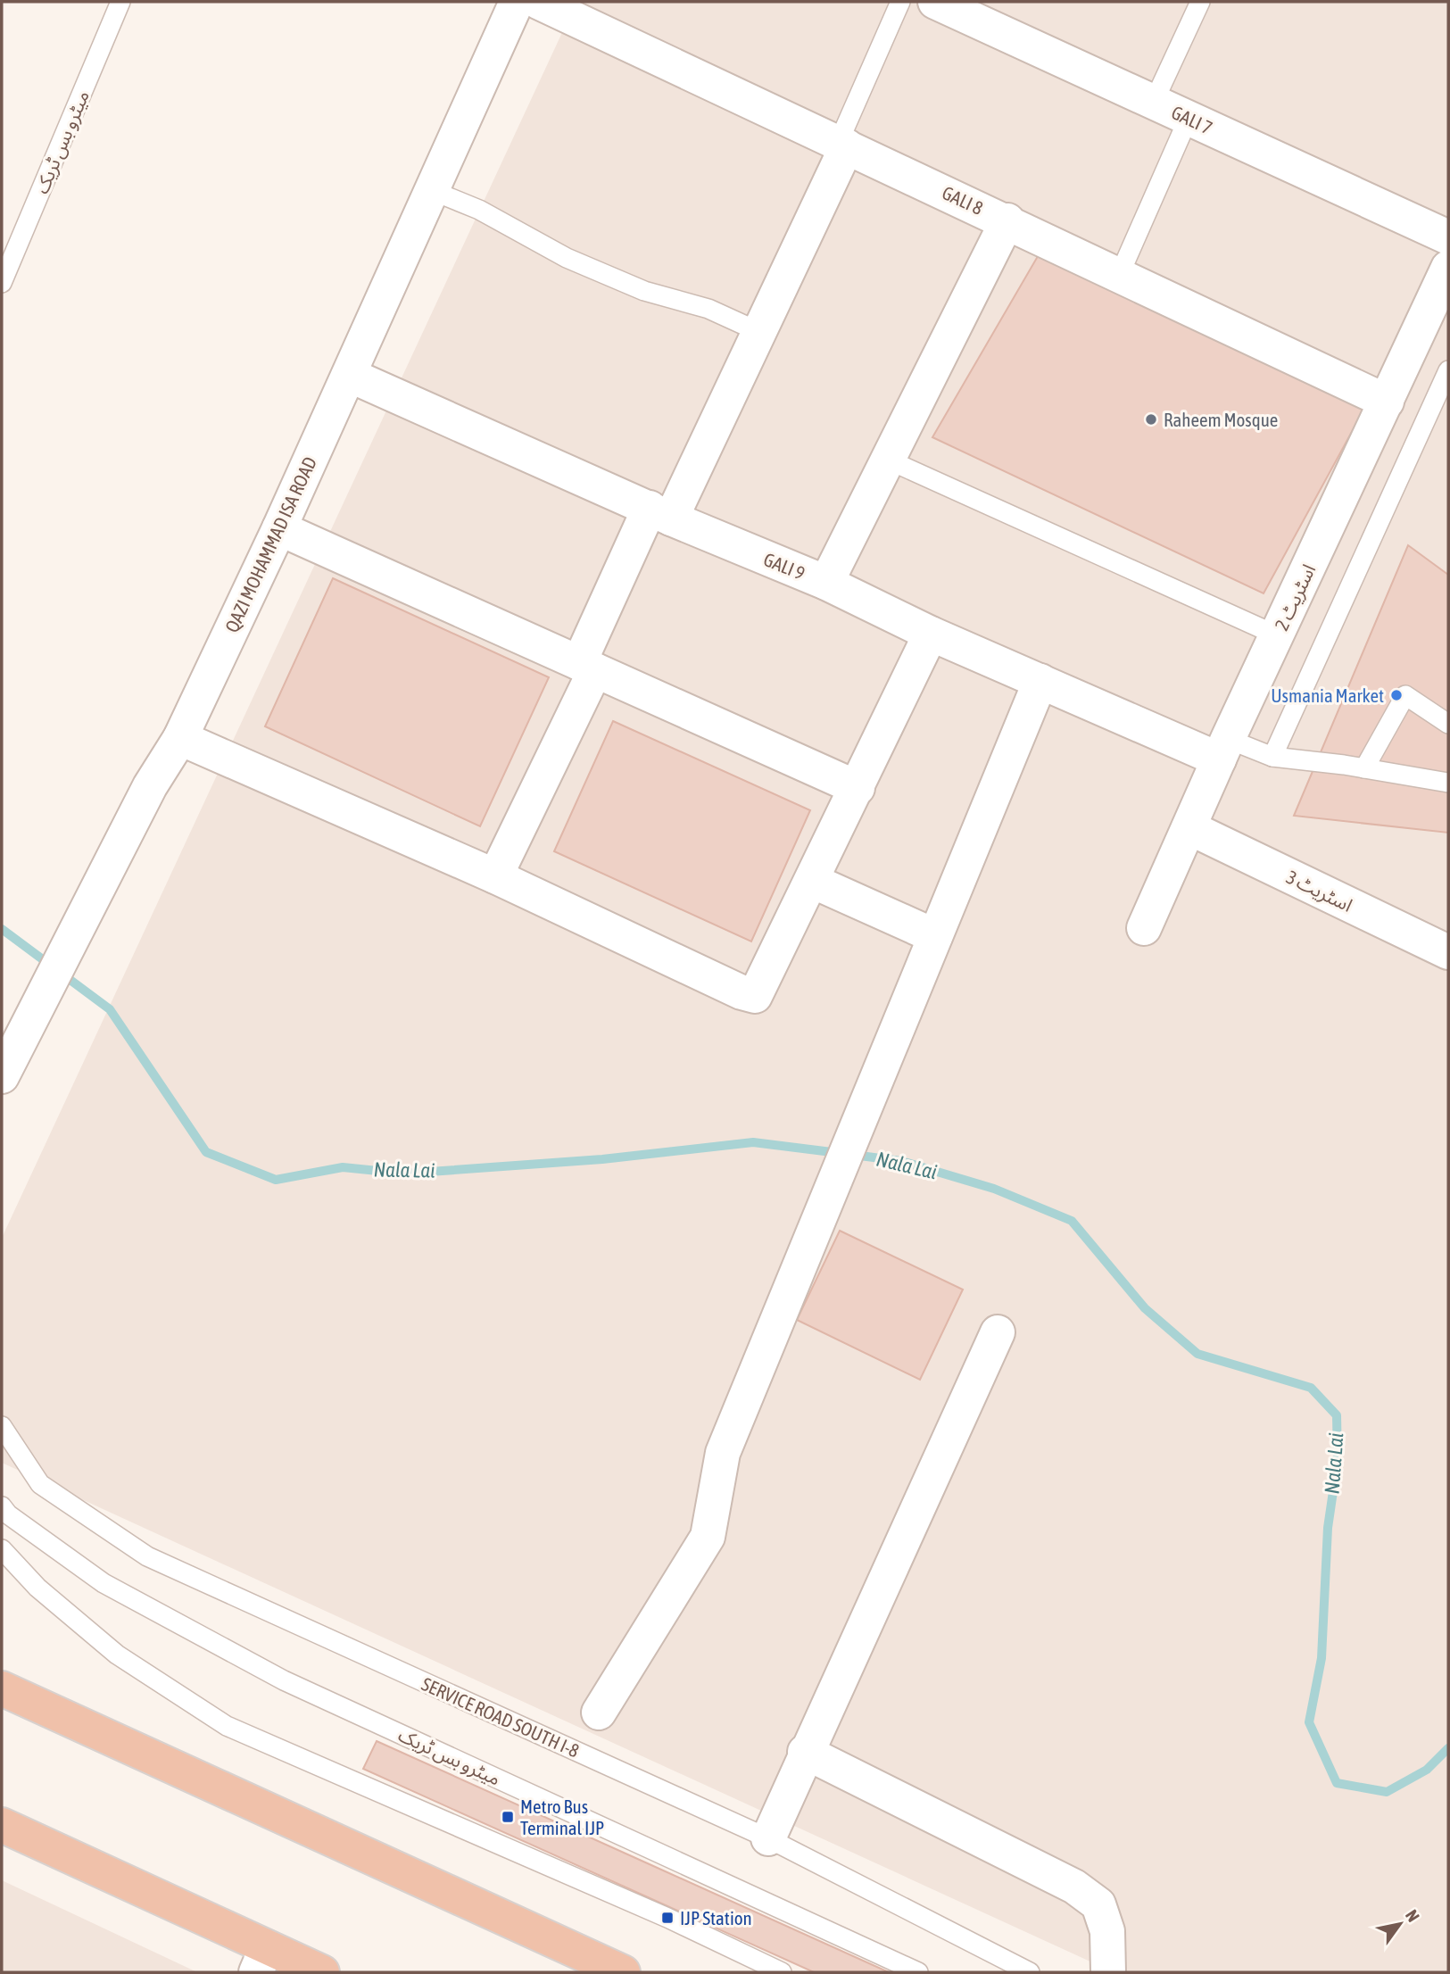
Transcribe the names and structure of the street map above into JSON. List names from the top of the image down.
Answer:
{
  "streets": {
    "street": [
      "GALI 7",
      "GALI 8",
      "QAZI MOHAMMAD ISA ROAD",
      "GALI 9",
      "اسٹریٹ 2",
      "اسٹریٹ 3"
    ],
    "lane": ["میٹرو بس ٹریک", "SERVICE ROAD SOUTH I-8"]
  },
  "crossings": [
    ["GALI 8", "اسٹریٹ 2"],
    ["QAZI MOHAMMAD ISA ROAD", "GALI 9"],
    ["GALI 9", "اسٹریٹ 2"],
    ["اسٹریٹ 2", "اسٹریٹ 3"]
  ],
  "water": ["Nala Lai"],
  "places": {
    "other": ["Raheem Mosque", "Usmania Market"],
    "transit": ["Metro Bus Terminal IJP", "IJP Station"]
  },
  "north": "top right"
}
